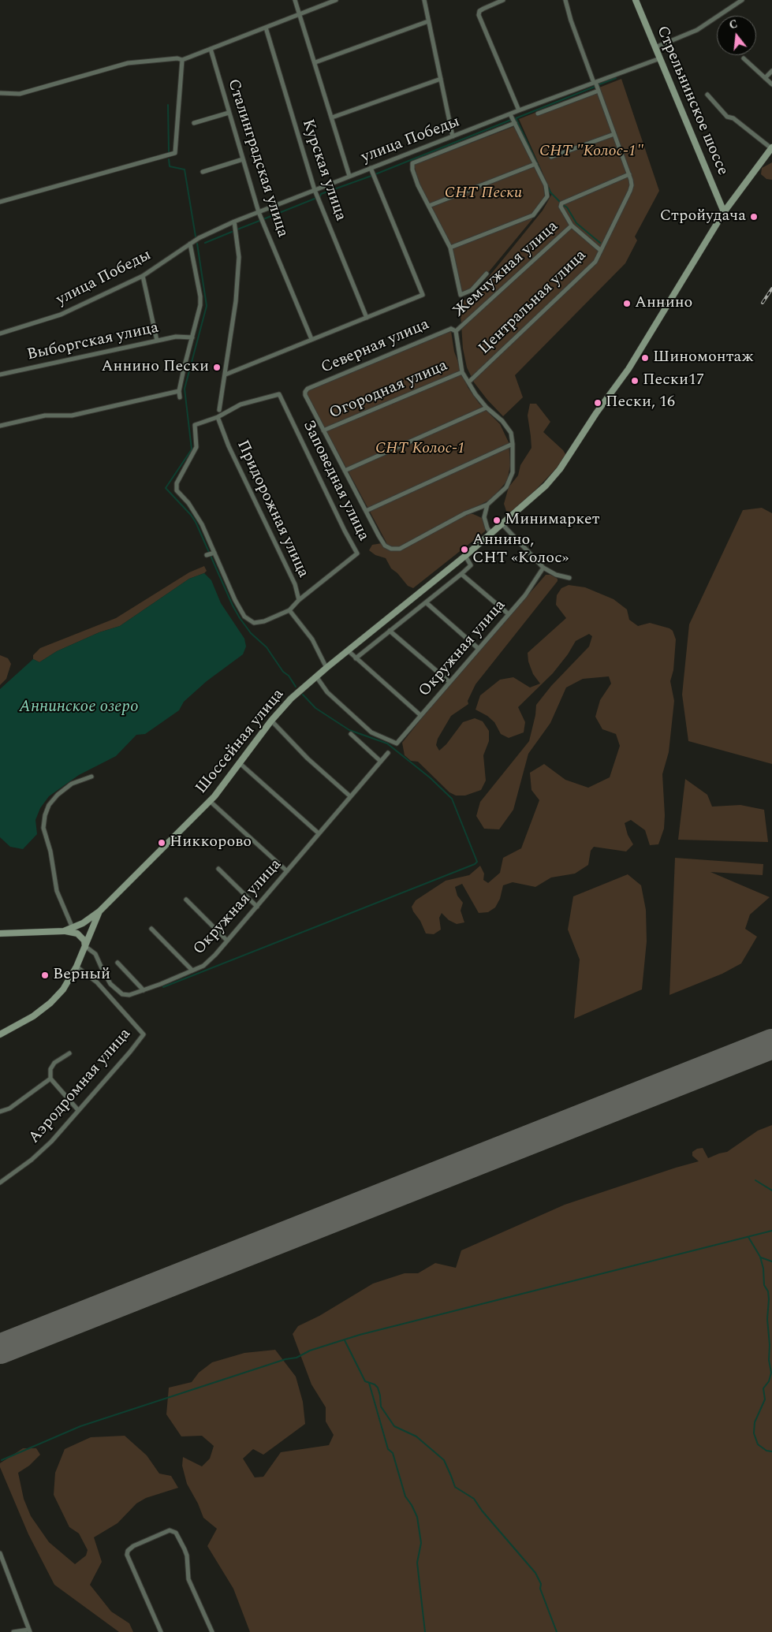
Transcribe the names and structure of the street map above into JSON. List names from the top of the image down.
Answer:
{
  "streets": {
    "main road": ["Стрельнинское шоссе", "Шоссейная улица"],
    "street": [
      "улица Победы",
      "Сталинградская улица",
      "Курская улица",
      "Жемчужная улица",
      "Центральная улица",
      "Выборгская улица",
      "Северная улица",
      "Огородная улица",
      "Заповедная улица",
      "Придорожная улица",
      "Окружная улица",
      "Аэродромная улица"
    ]
  },
  "crossings": [
    ["Стрельнинское шоссе", "улица Победы"],
    ["Стрельнинское шоссе", "Шоссейная улица"],
    ["улица Победы", "Сталинградская улица"],
    ["улица Победы", "Курская улица"],
    ["улица Победы", "Центральная улица"],
    ["Жемчужная улица", "Центральная улица"],
    ["Жемчужная улица", "Северная улица"],
    ["Центральная улица", "Северная улица"],
    ["Центральная улица", "Огородная улица"],
    ["Северная улица", "Огородная улица"],
    ["Заповедная улица", "Придорожная улица"],
    ["Окружная улица", "Шоссейная улица"]
  ],
  "water": ["Аннинское озеро"],
  "parks": ["СНТ \"Колос-1\"", "СНТ Пески", "СНТ Колос-1"],
  "places": [
    "Стройудача",
    "Аннино",
    "Шиномонтаж",
    "Аннино Пески",
    "Пески17",
    "Пески, 16",
    "Минимаркет",
    "Аннино, СНТ «Колос»",
    "Никкорово",
    "Верный"
  ],
  "north": "top"
}
